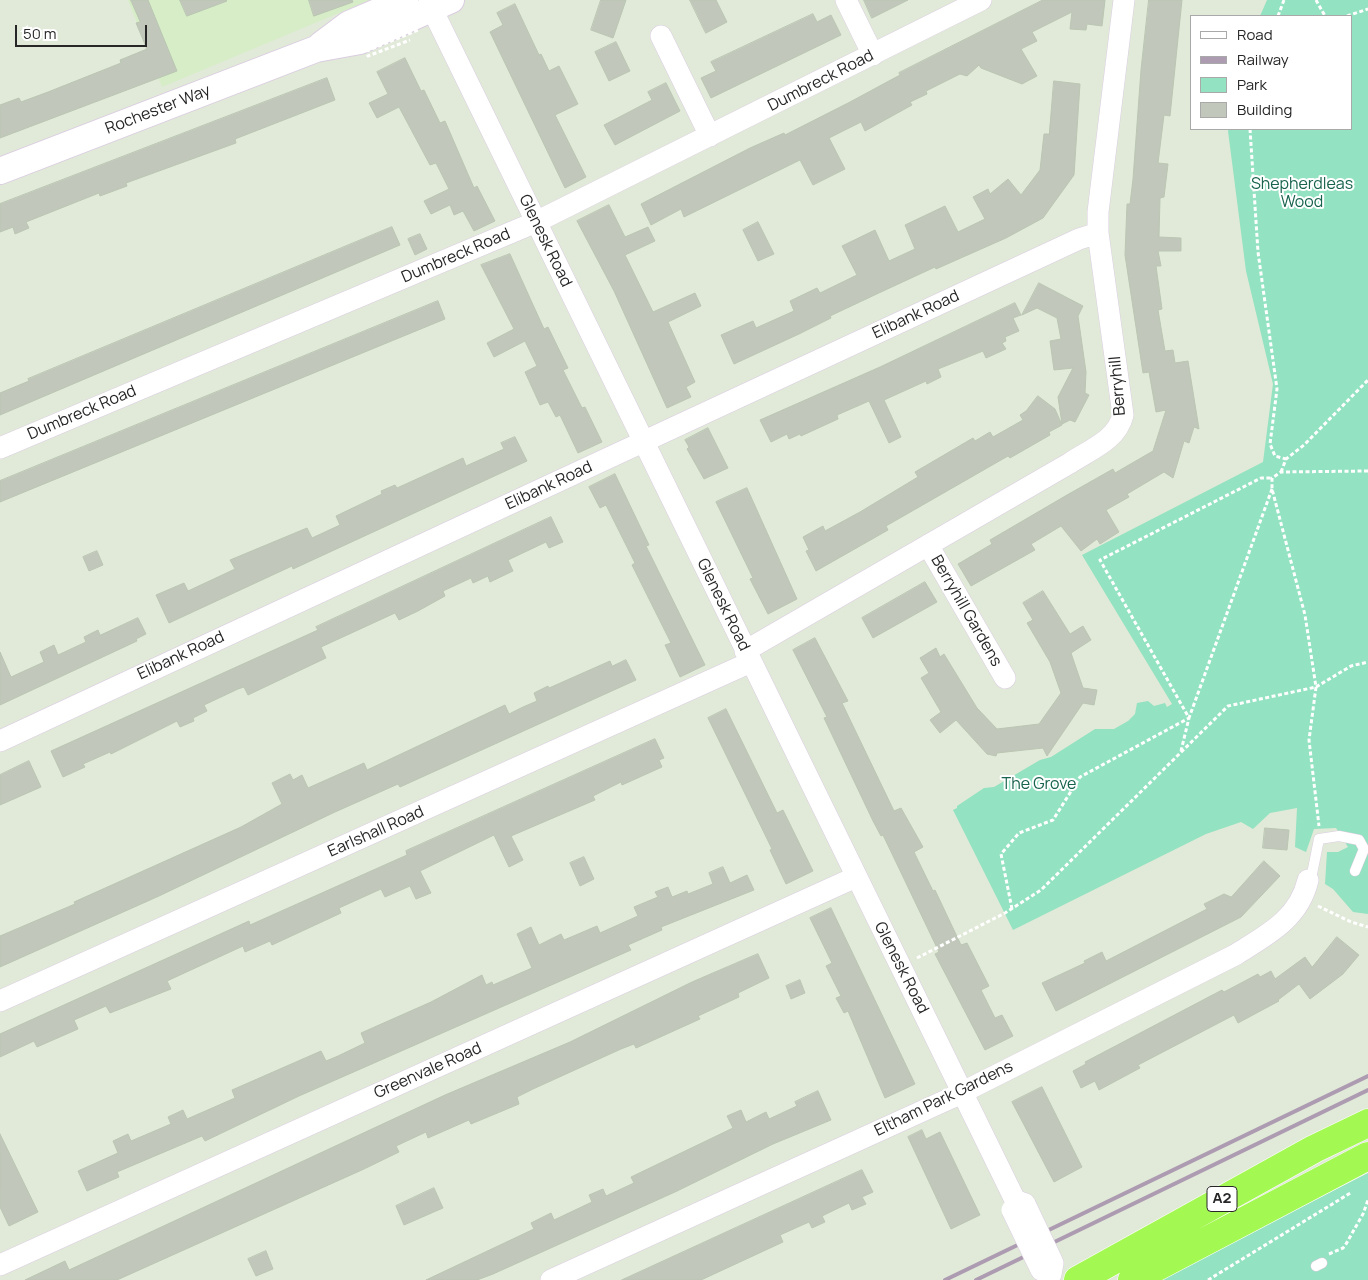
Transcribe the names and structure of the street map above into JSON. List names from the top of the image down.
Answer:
{
  "streets": {
    "highway": ["A2"],
    "street": [
      "Dumbreck Road",
      "Rochester Way",
      "Glenesk Road",
      "Elibank Road",
      "Berryhill",
      "Berryhill Gardens",
      "Earlshall Road",
      "Greenvale Road",
      "Eltham Park Gardens"
    ]
  },
  "crossings": [
    ["Dumbreck Road", "Glenesk Road"],
    ["Rochester Way", "Glenesk Road"],
    ["Glenesk Road", "Elibank Road"],
    ["Glenesk Road", "Berryhill"],
    ["Glenesk Road", "Earlshall Road"],
    ["Glenesk Road", "Greenvale Road"],
    ["Glenesk Road", "Eltham Park Gardens"],
    ["Elibank Road", "Berryhill"],
    ["Berryhill", "Berryhill Gardens"],
    ["Berryhill", "Earlshall Road"]
  ],
  "parks": ["Shepherdleas Wood", "The Grove"],
  "legend": [
    "Road",
    "Railway",
    "Park",
    "Building"
  ],
  "scale_bar": "50 m"
}
